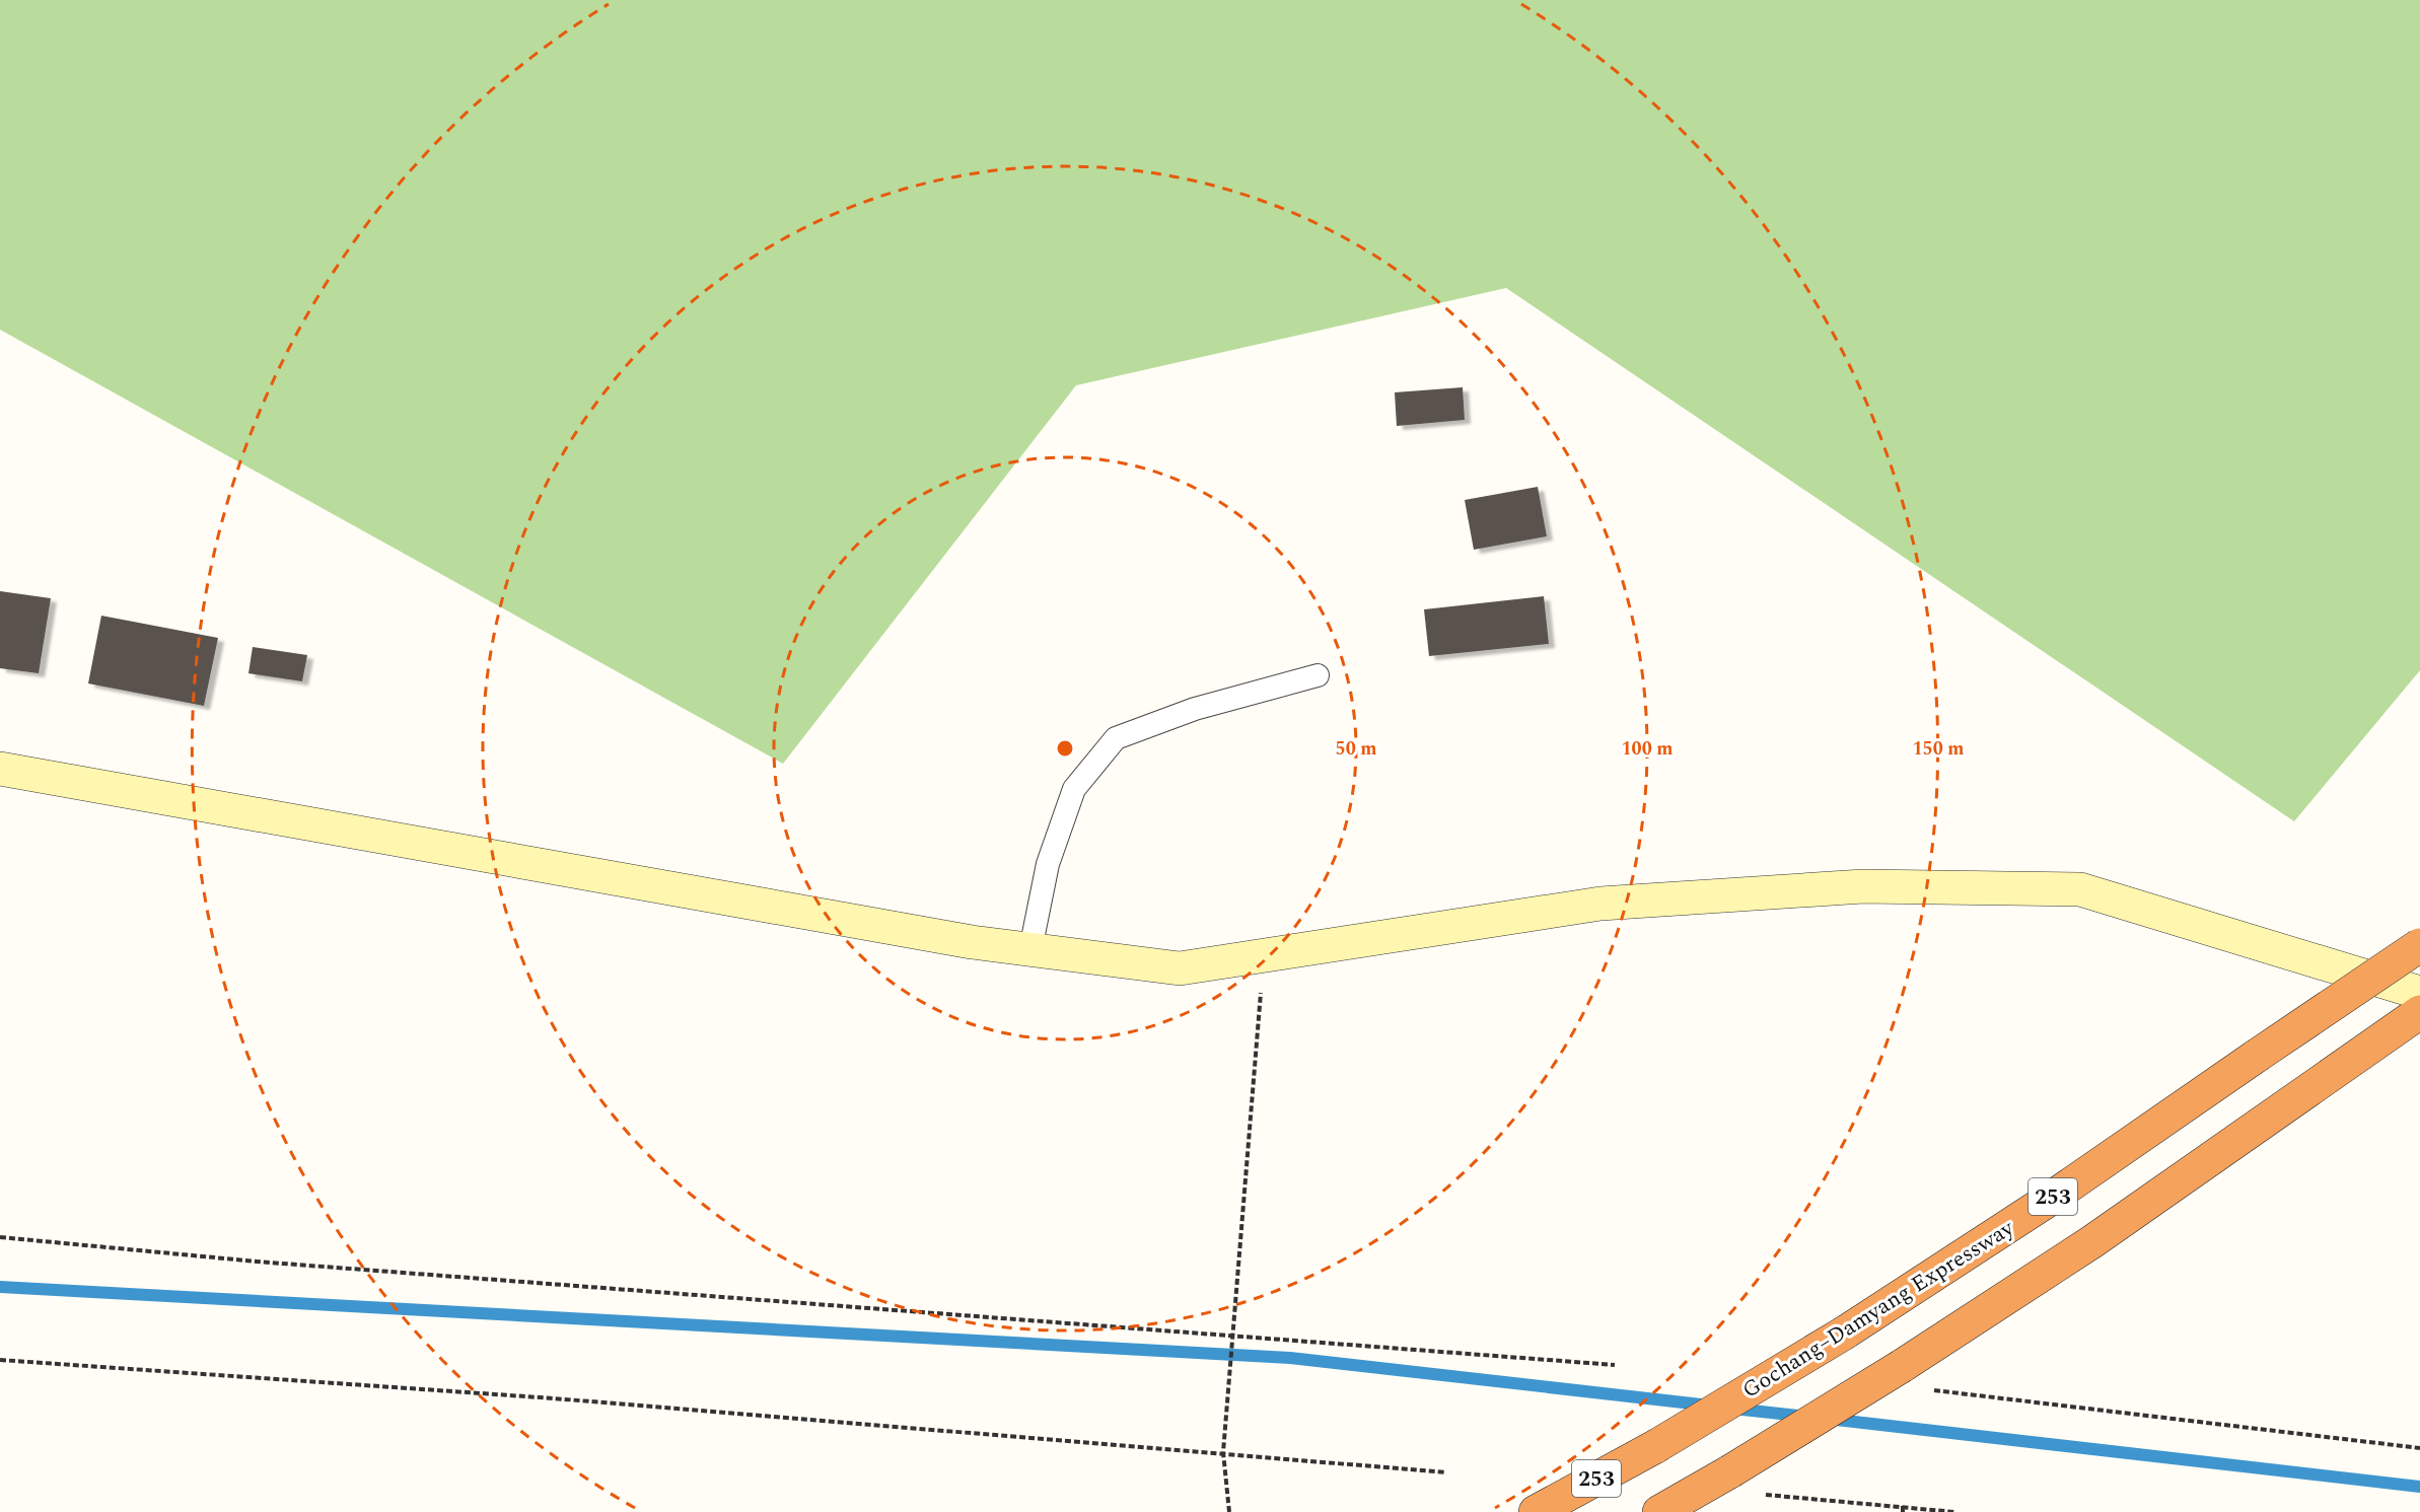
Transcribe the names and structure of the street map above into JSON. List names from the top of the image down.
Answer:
{
  "streets": {
    "highway": ["253", "Gochang–Damyang Expressway"]
  },
  "rings": ["50 m", "100 m", "150 m"]
}
